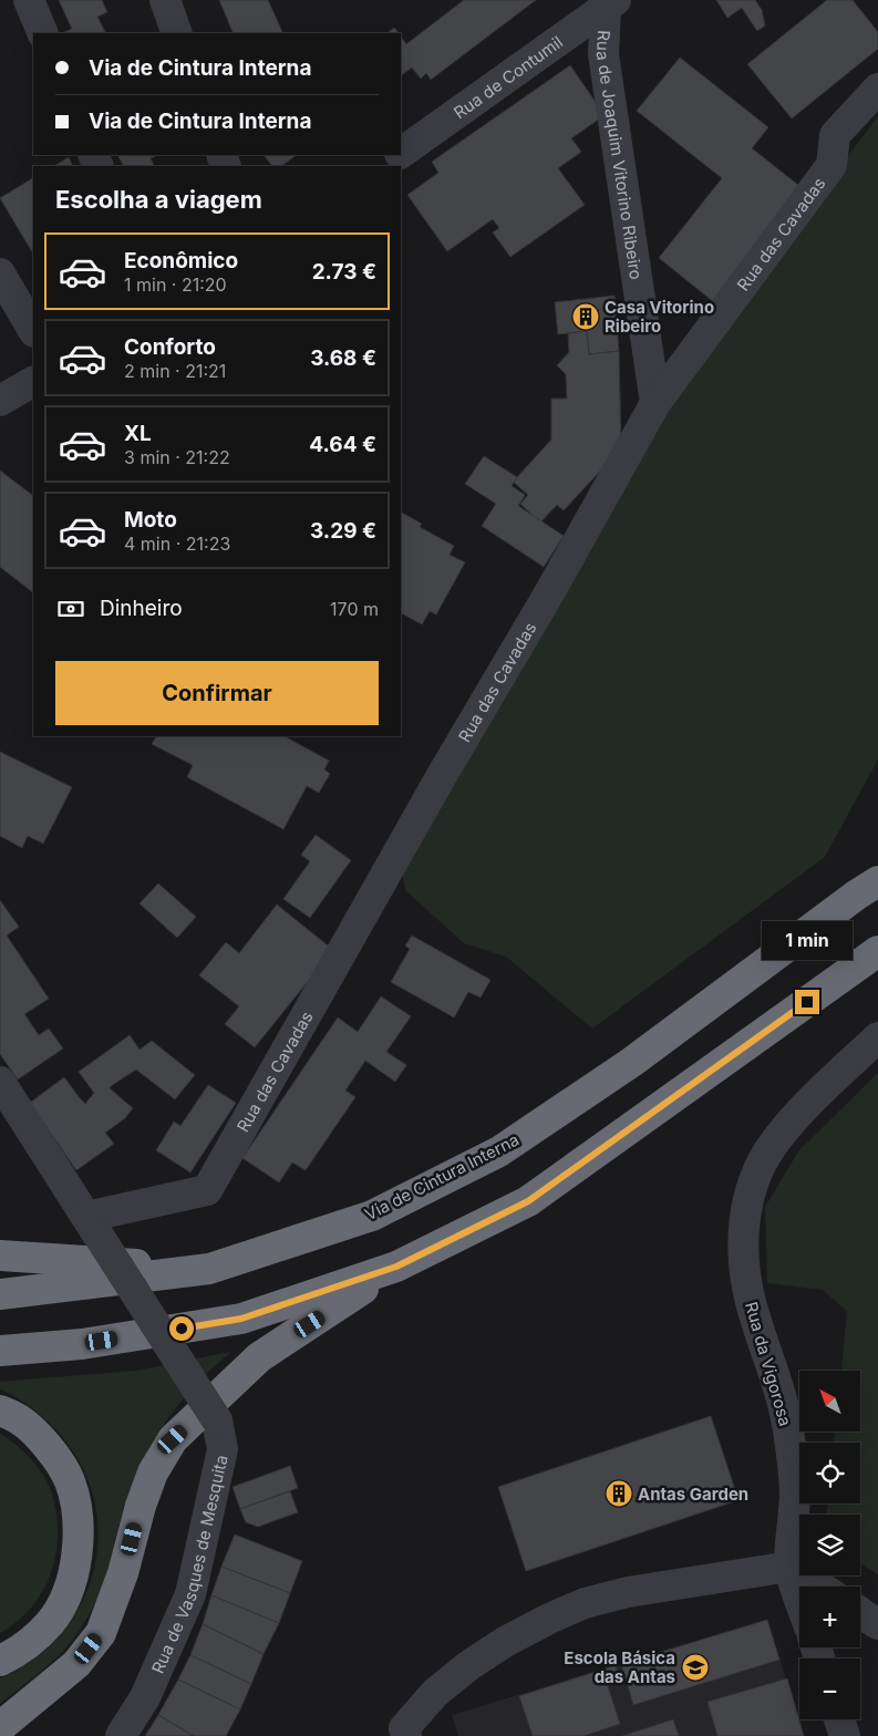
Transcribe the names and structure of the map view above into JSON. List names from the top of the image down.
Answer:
{
  "streets": {
    "highway": ["Via de Cintura Interna"],
    "street": [
      "Rua de Contumil",
      "Rua de Joaquim Vitorino Ribeiro",
      "Rua das Cavadas",
      "Rua da Vigorosa",
      "Rua de Vasques de Mesquita"
    ]
  },
  "crossings": [
    ["Rua de Contumil", "Rua de Joaquim Vitorino Ribeiro"],
    ["Rua de Joaquim Vitorino Ribeiro", "Rua das Cavadas"],
    ["Rua das Cavadas", "Rua de Vasques de Mesquita"]
  ],
  "places": {
    "building": ["Casa Vitorino Ribeiro", "Antas Garden"],
    "school or university": ["Escola Básica das Antas"]
  },
  "north": "top left",
  "page": {
    "banner": ["Via de Cintura Interna", "Via de Cintura Interna"],
    "heading": "Escolha a viagem",
    "list": [
      {
        "name": "Econômico",
        "note": "1 min · 21:20",
        "value": "2.73 €"
      },
      {
        "name": "Conforto",
        "note": "2 min · 21:21",
        "value": "3.68 €"
      },
      {
        "name": "XL",
        "note": "3 min · 21:22",
        "value": "4.64 €"
      },
      {
        "name": "Moto",
        "note": "4 min · 21:23",
        "value": "3.29 €"
      }
    ],
    "pay": ["Dinheiro", "170 m"],
    "buttons": "Confirmar",
    "bubble": "1 min",
    "map_buttons": ["+", "−"]
  }
}
